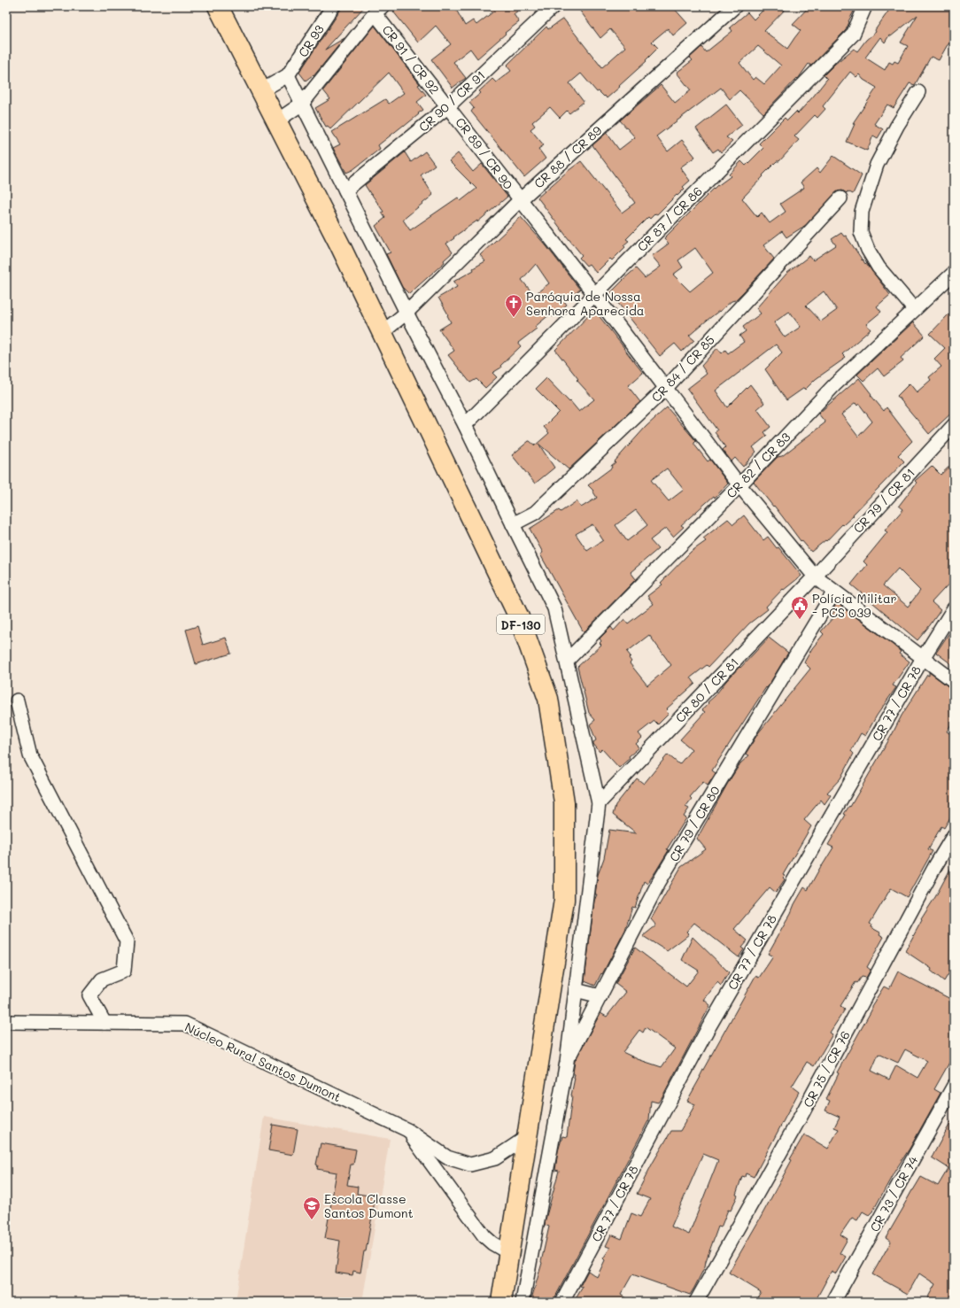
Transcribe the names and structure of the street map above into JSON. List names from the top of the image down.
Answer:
{
  "streets": {
    "main road": ["DF-130"],
    "street": [
      "CR 93",
      "CR 91 / CR 92",
      "CR 90 / CR 91",
      "CR 89 / CR 90",
      "CR 88 / CR 89",
      "CR 87 / CR 86",
      "CR 84 / CR 85",
      "CR 82 / CR 83",
      "CR 79 / CR 81",
      "CR 80 / CR 81",
      "CR 77 / CR 78",
      "CR 79 / CR 80",
      "Núcleo Rural Santos Dumont",
      "CR 75 / CR 76",
      "CR 73 / CR 74"
    ]
  },
  "crossings": [
    ["CR 91 / CR 92", "CR 90 / CR 91"],
    ["CR 91 / CR 92", "CR 89 / CR 90"],
    ["CR 90 / CR 91", "CR 89 / CR 90"],
    ["CR 89 / CR 90", "CR 88 / CR 89"],
    ["CR 89 / CR 90", "CR 87 / CR 86"],
    ["CR 89 / CR 90", "CR 84 / CR 85"],
    ["CR 89 / CR 90", "CR 82 / CR 83"],
    ["CR 89 / CR 90", "CR 79 / CR 81"],
    ["CR 89 / CR 90", "CR 80 / CR 81"],
    ["CR 89 / CR 90", "CR 77 / CR 78"],
    ["CR 89 / CR 90", "CR 79 / CR 80"],
    ["CR 88 / CR 89", "DF-130"],
    ["CR 79 / CR 81", "CR 80 / CR 81"],
    ["DF-130", "Núcleo Rural Santos Dumont"]
  ],
  "places": {
    "church": ["Paróquia de Nossa Senhora Aparecida"],
    "public building": ["Polícia Militar - PCS 039"],
    "school or university": ["Escola Classe Santos Dumont"]
  }
}
